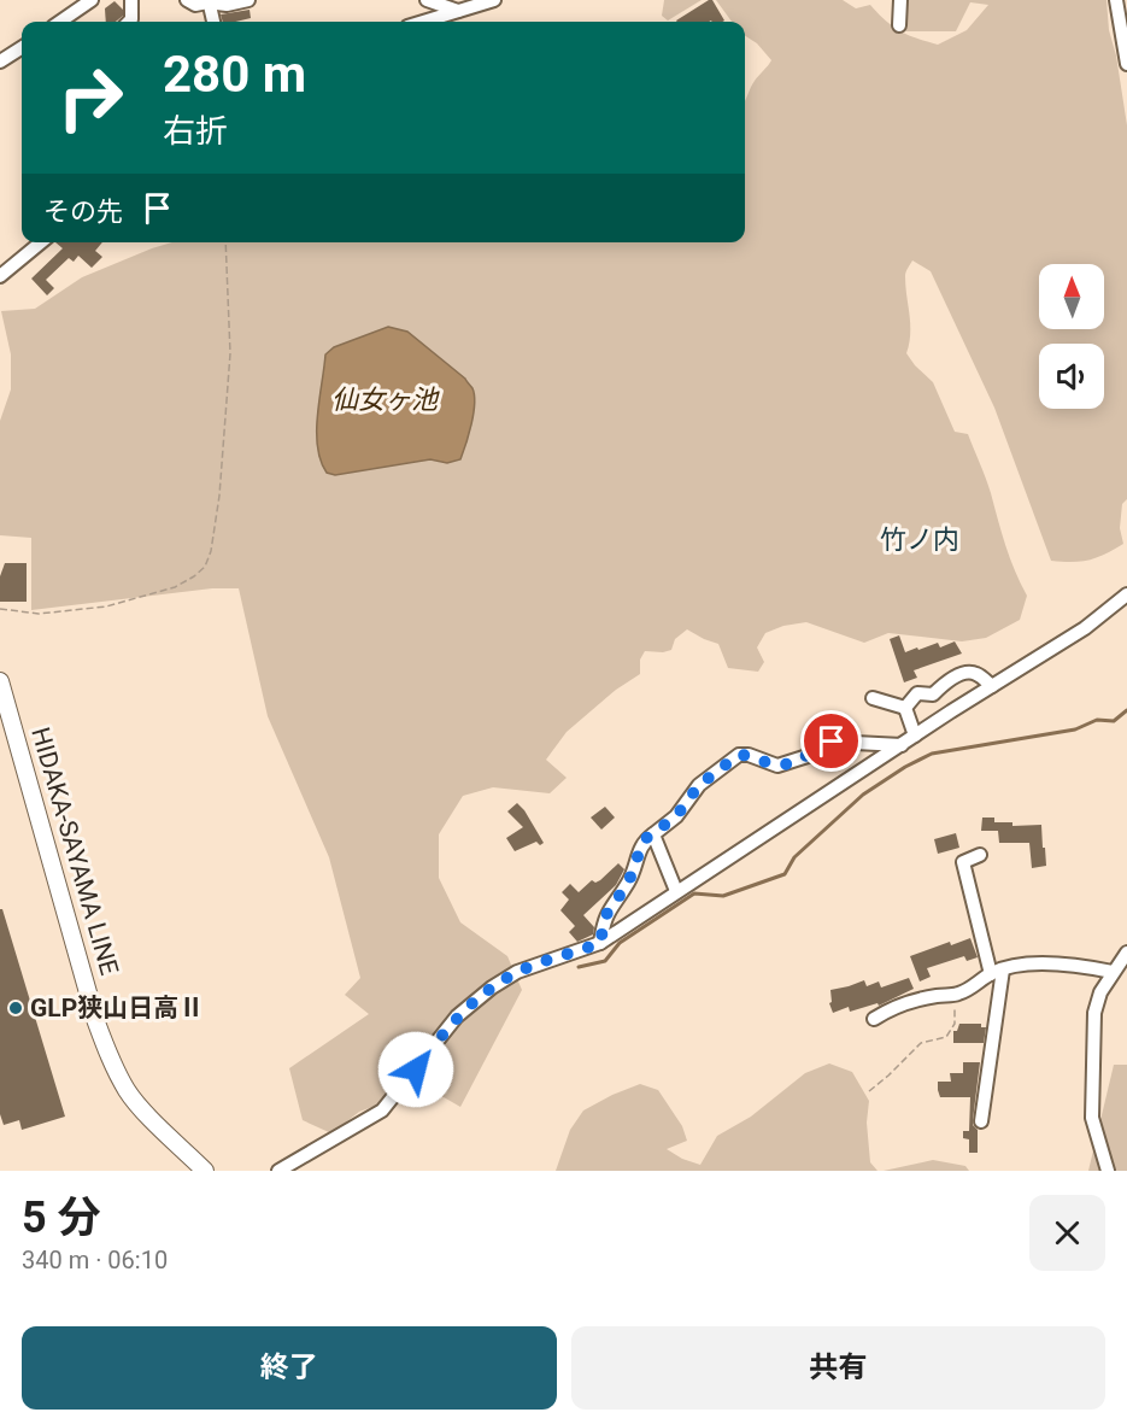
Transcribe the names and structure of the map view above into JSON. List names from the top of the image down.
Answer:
{
  "streets": {
    "main road": ["HIDAKA-SAYAMA LINE"]
  },
  "districts": ["竹ノ内"],
  "water": ["仙女ヶ池"],
  "places": ["GLP狭山日高Ⅱ"],
  "north": "top",
  "page": {
    "turn": ["280 m", "右折"],
    "then": "その先",
    "heading": ["5 分", "340 m · 06:10"],
    "buttons": ["終了", "共有"]
  }
}
